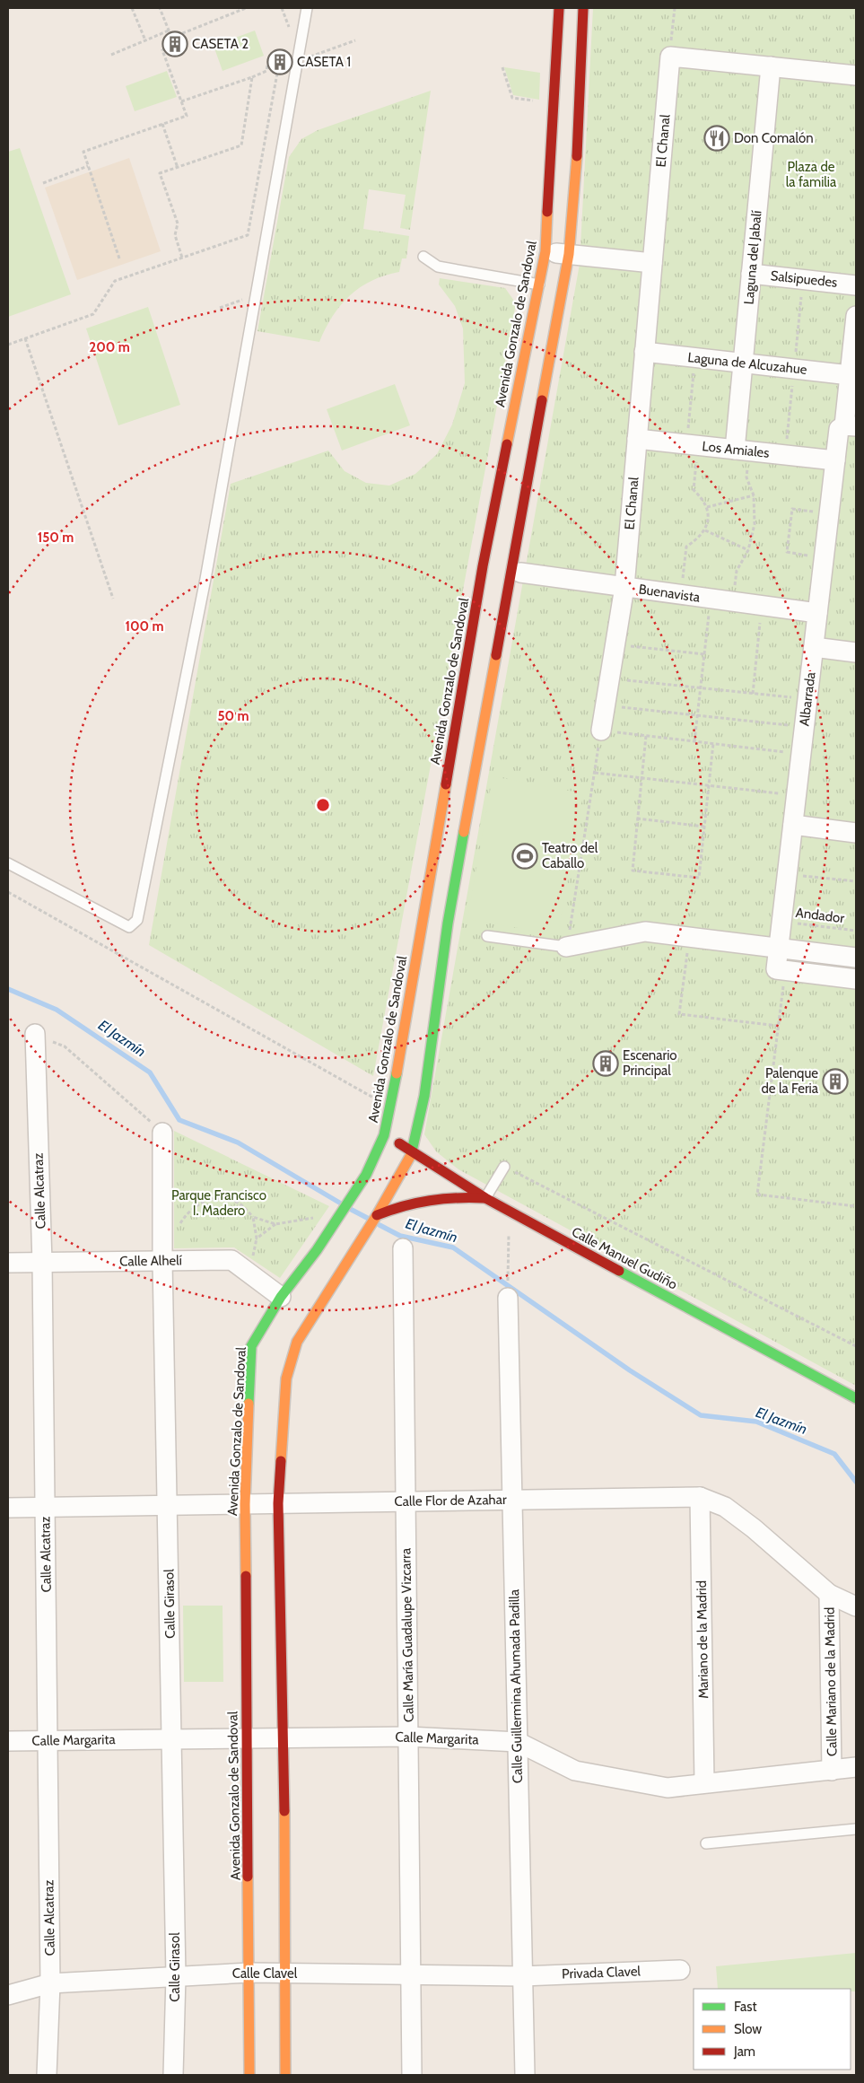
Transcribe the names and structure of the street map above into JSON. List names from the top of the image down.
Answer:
{
  "streets": {
    "main road": ["Avenida Gonzalo de Sandoval", "Calle Manuel Gudiño"],
    "street": [
      "El Chanal",
      "Laguna del Jabalí",
      "Salsipuedes",
      "Laguna de Alcuzahue",
      "Los Amiales",
      "Buenavista",
      "Albarrada",
      "Calle Alcatraz",
      "Calle Alhelí",
      "Calle Flor de Azahar",
      "Calle Girasol",
      "Calle María Guadalupe Vizcarra",
      "Mariano de la Madrid",
      "Calle Mariano de la Madrid",
      "Calle Guillermina Ahumada Padilla",
      "Calle Margarita",
      "Privada Clavel",
      "Calle Clavel"
    ],
    "path": ["Andador"]
  },
  "crossings": [
    ["El Chanal", "Laguna de Alcuzahue"],
    ["El Chanal", "Los Amiales"],
    ["El Chanal", "Buenavista"],
    ["Laguna del Jabalí", "Salsipuedes"],
    ["Laguna del Jabalí", "Laguna de Alcuzahue"],
    ["Laguna del Jabalí", "Los Amiales"],
    ["Avenida Gonzalo de Sandoval", "Calle Manuel Gudiño"],
    ["Avenida Gonzalo de Sandoval", "Calle Alhelí"],
    ["Avenida Gonzalo de Sandoval", "Calle Flor de Azahar"],
    ["Avenida Gonzalo de Sandoval", "Calle Margarita"],
    ["Avenida Gonzalo de Sandoval", "Calle Clavel"],
    ["Laguna de Alcuzahue", "Albarrada"],
    ["Los Amiales", "Albarrada"],
    ["Buenavista", "Albarrada"],
    ["Albarrada", "Andador"],
    ["Calle Alcatraz", "Calle Alhelí"],
    ["Calle Alcatraz", "Calle Flor de Azahar"],
    ["Calle Alcatraz", "Calle Margarita"],
    ["Calle Alcatraz", "Calle Clavel"],
    ["Calle Alhelí", "Calle Girasol"],
    ["Calle Flor de Azahar", "Calle Girasol"],
    ["Calle Flor de Azahar", "Calle María Guadalupe Vizcarra"],
    ["Calle Flor de Azahar", "Mariano de la Madrid"],
    ["Calle Flor de Azahar", "Calle Mariano de la Madrid"],
    ["Calle Flor de Azahar", "Calle Guillermina Ahumada Padilla"],
    ["Calle Girasol", "Calle Margarita"],
    ["Calle Girasol", "Calle Clavel"],
    ["Calle María Guadalupe Vizcarra", "Calle Margarita"],
    ["Calle María Guadalupe Vizcarra", "Calle Clavel"],
    ["Mariano de la Madrid", "Calle Margarita"],
    ["Calle Mariano de la Madrid", "Calle Margarita"],
    ["Calle Guillermina Ahumada Padilla", "Calle Margarita"],
    ["Calle Guillermina Ahumada Padilla", "Privada Clavel"],
    ["Calle Guillermina Ahumada Padilla", "Calle Clavel"],
    ["Privada Clavel", "Calle Clavel"]
  ],
  "water": ["El Jazmín"],
  "parks": ["Plaza de la familia", "Parque Francisco I. Madero"],
  "places": {
    "building": [
      "CASETA 2",
      "CASETA 1",
      "Escenario Principal",
      "Palenque de la Feria"
    ],
    "restaurant": ["Don Comalón"],
    "sports": ["Teatro del Caballo"]
  },
  "legend": ["Fast", "Slow", "Jam"],
  "rings": [
    "200 m",
    "150 m",
    "100 m",
    "50 m"
  ]
}
